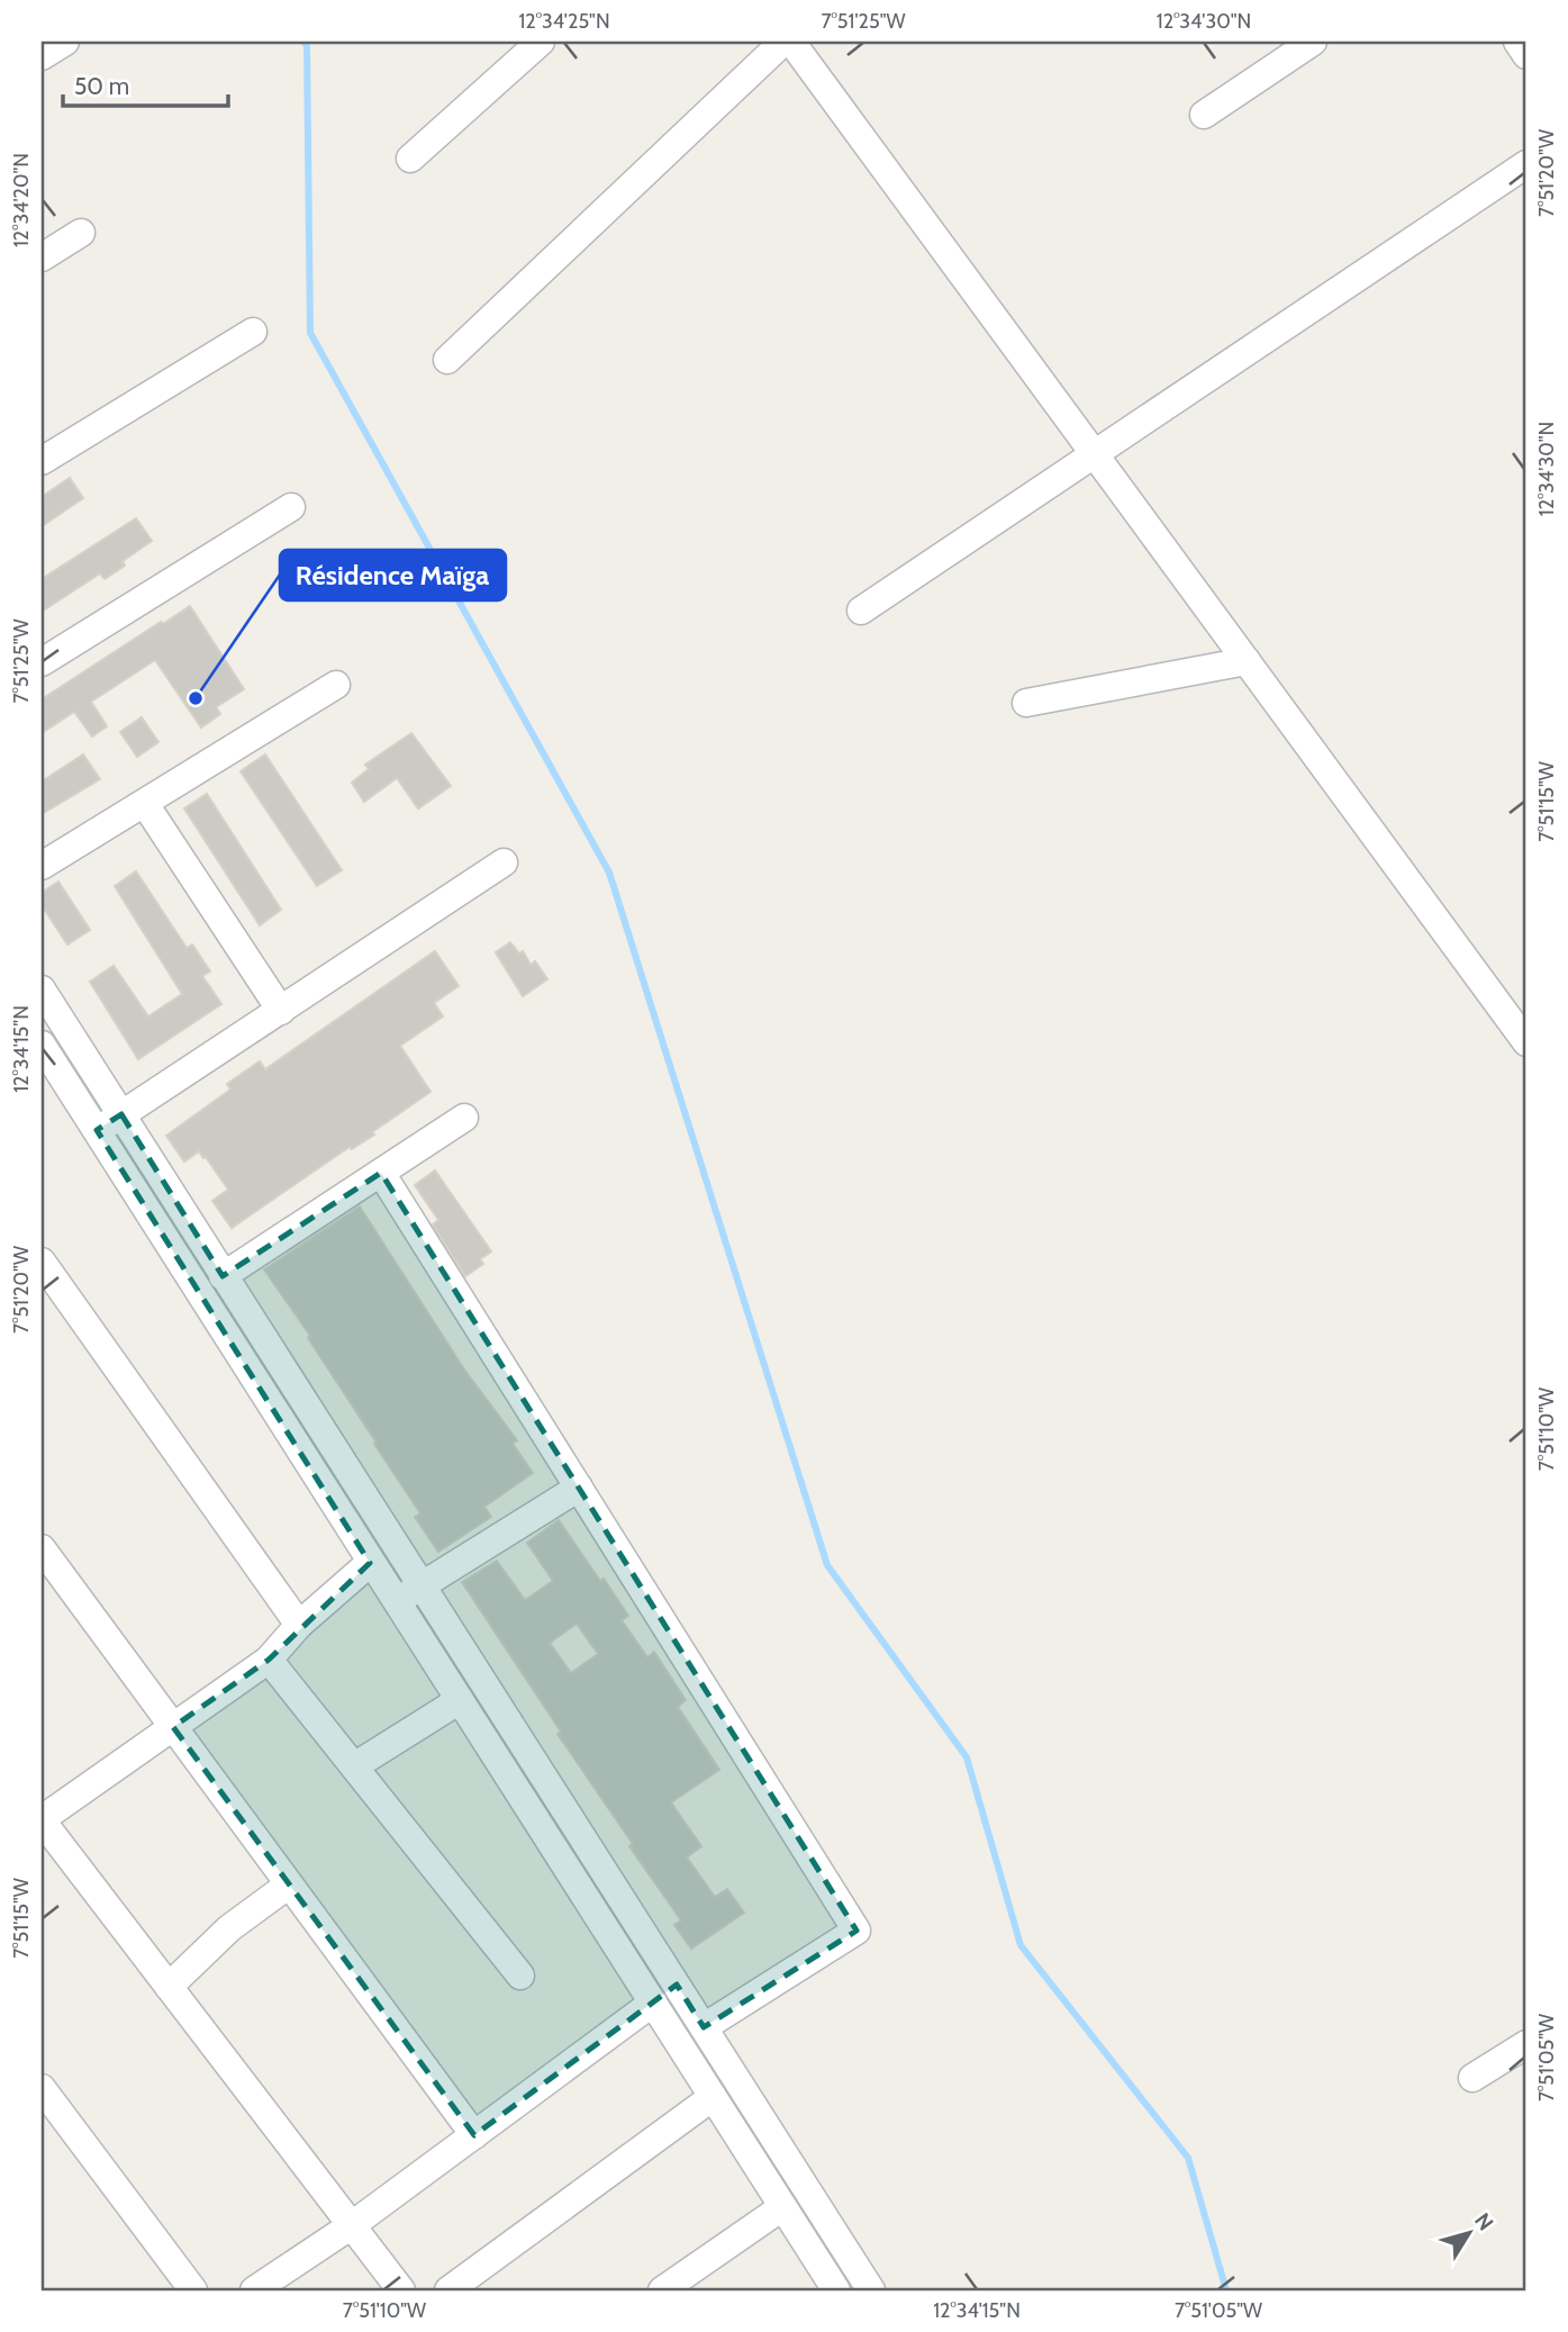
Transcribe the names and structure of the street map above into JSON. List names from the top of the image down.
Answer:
{
  "places": ["Résidence Maïga"],
  "scale_bar": "50 m",
  "north": "top right",
  "coordinates": [
    "12°34'25\"N",
    "7°51'25\"W",
    "12°34'30\"N",
    "7°51'20\"W",
    "12°34'20\"N",
    "7°51'15\"W",
    "12°34'15\"N",
    "7°51'10\"W",
    "7°51'05\"W"
  ]
}
